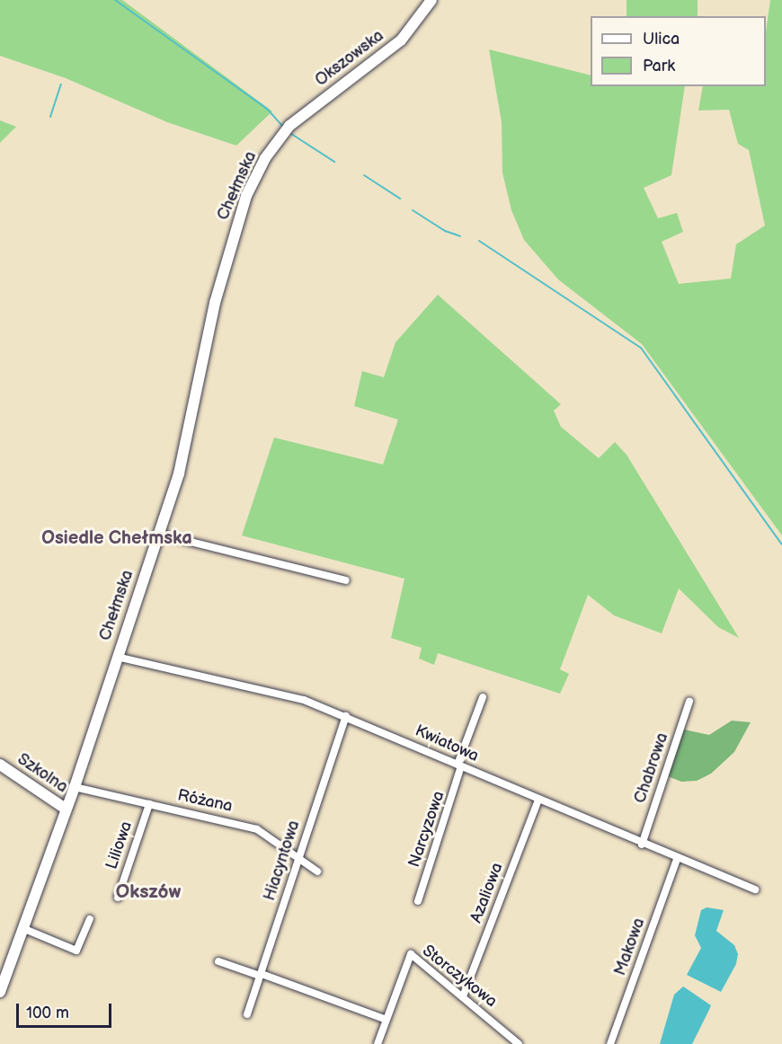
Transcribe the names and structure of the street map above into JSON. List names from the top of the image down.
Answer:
{
  "streets": {
    "main road": ["Okszowska", "Chełmska", "Szkolna"],
    "street": [
      "Kwiatowa",
      "Chabrowa",
      "Różana",
      "Narcyzowa",
      "Liliowa",
      "Hiacyntowa",
      "Azaliowa",
      "Makowa",
      "Storczykowa"
    ]
  },
  "crossings": [
    ["Okszowska", "Chełmska"],
    ["Chełmska", "Kwiatowa"],
    ["Chełmska", "Szkolna"],
    ["Chełmska", "Różana"],
    ["Kwiatowa", "Chabrowa"],
    ["Kwiatowa", "Narcyzowa"],
    ["Kwiatowa", "Hiacyntowa"],
    ["Kwiatowa", "Azaliowa"],
    ["Kwiatowa", "Makowa"],
    ["Różana", "Liliowa"],
    ["Różana", "Hiacyntowa"],
    ["Azaliowa", "Storczykowa"]
  ],
  "districts": ["Osiedle Chełmska", "Okszów"],
  "legend": ["Ulica", "Park"],
  "scale_bar": "100 m"
}
